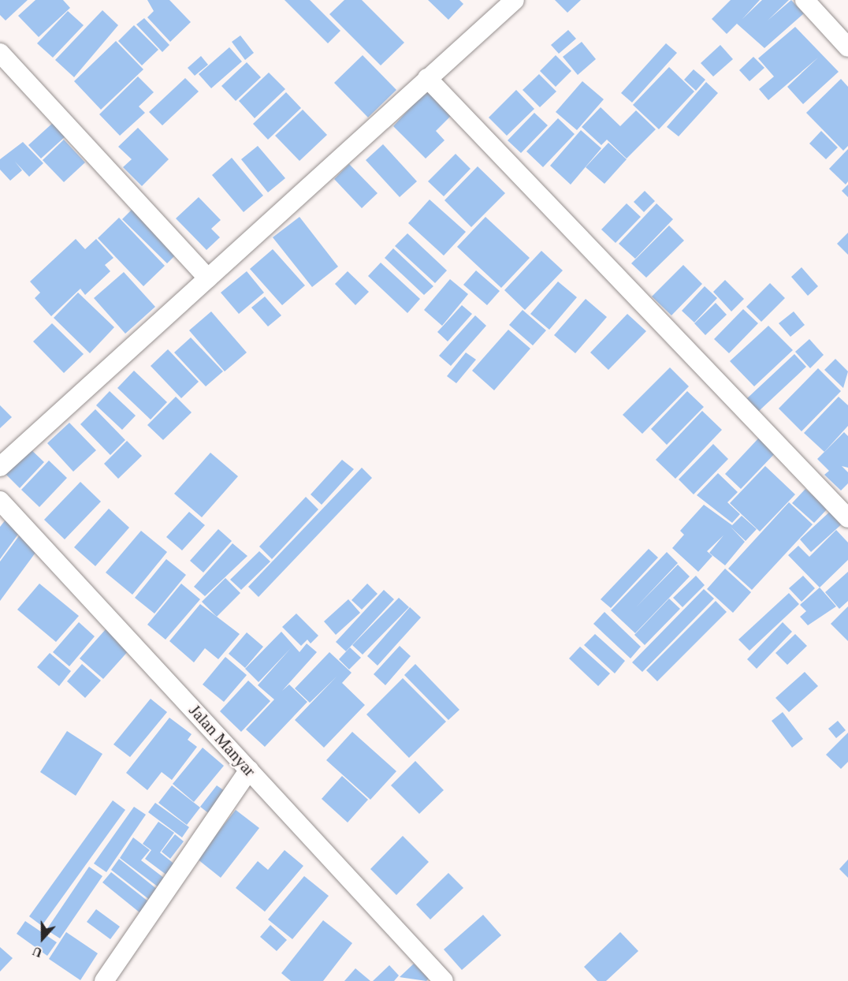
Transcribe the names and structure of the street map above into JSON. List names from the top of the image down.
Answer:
{
  "streets": {
    "street": ["Jalan Manyar"]
  },
  "north": "bottom"
}
